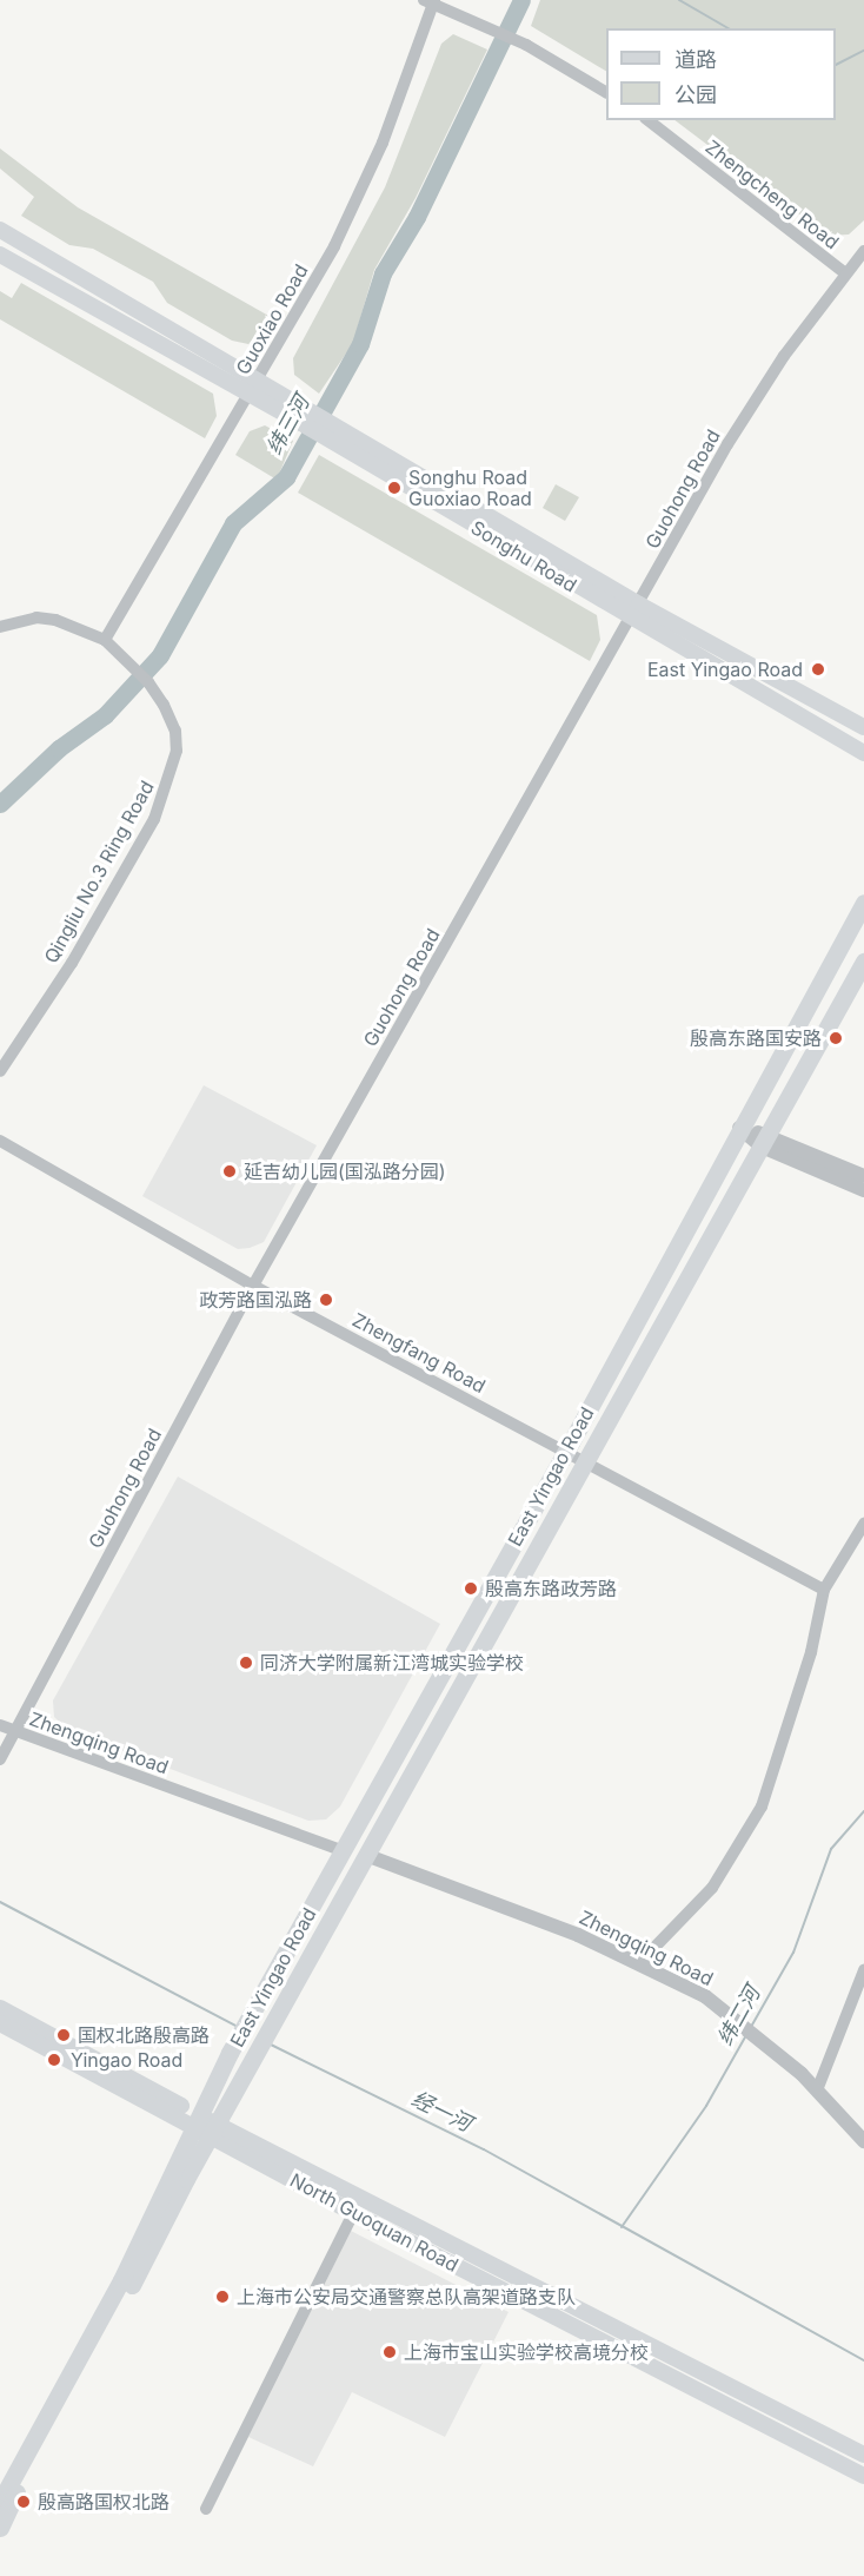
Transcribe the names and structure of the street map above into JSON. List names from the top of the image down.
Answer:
{
  "streets": {
    "main road": ["Songhu Road", "East Yingao Road", "North Guoquan Road"],
    "street": [
      "Zhengcheng Road",
      "Guoxiao Road",
      "Guohong Road",
      "Qingliu No.3 Ring Road",
      "Zhengfang Road",
      "Zhengqing Road"
    ]
  },
  "crossings": [
    ["Zhengcheng Road", "Guohong Road"],
    ["Guoxiao Road", "Songhu Road"],
    ["Guoxiao Road", "Qingliu No.3 Ring Road"],
    ["Guohong Road", "Songhu Road"],
    ["Guohong Road", "Zhengfang Road"],
    ["Guohong Road", "Zhengqing Road"],
    ["Zhengfang Road", "East Yingao Road"],
    ["East Yingao Road", "Zhengqing Road"],
    ["East Yingao Road", "North Guoquan Road"]
  ],
  "water": ["纬三河", "纬二河", "经一河"],
  "places": [
    "Songhu Road Guoxiao Road",
    "East Yingao Road",
    "殷高东路国安路",
    "延吉幼儿园(国泓路分园)",
    "政芳路国泓路",
    "殷高东路政芳路",
    "同济大学附属新江湾城实验学校",
    "国权北路殷高路",
    "Yingao Road",
    "上海市公安局交通警察总队高架道路支队",
    "上海市宝山实验学校高境分校",
    "殷高路国权北路"
  ],
  "legend": ["道路", "公园"]
}
